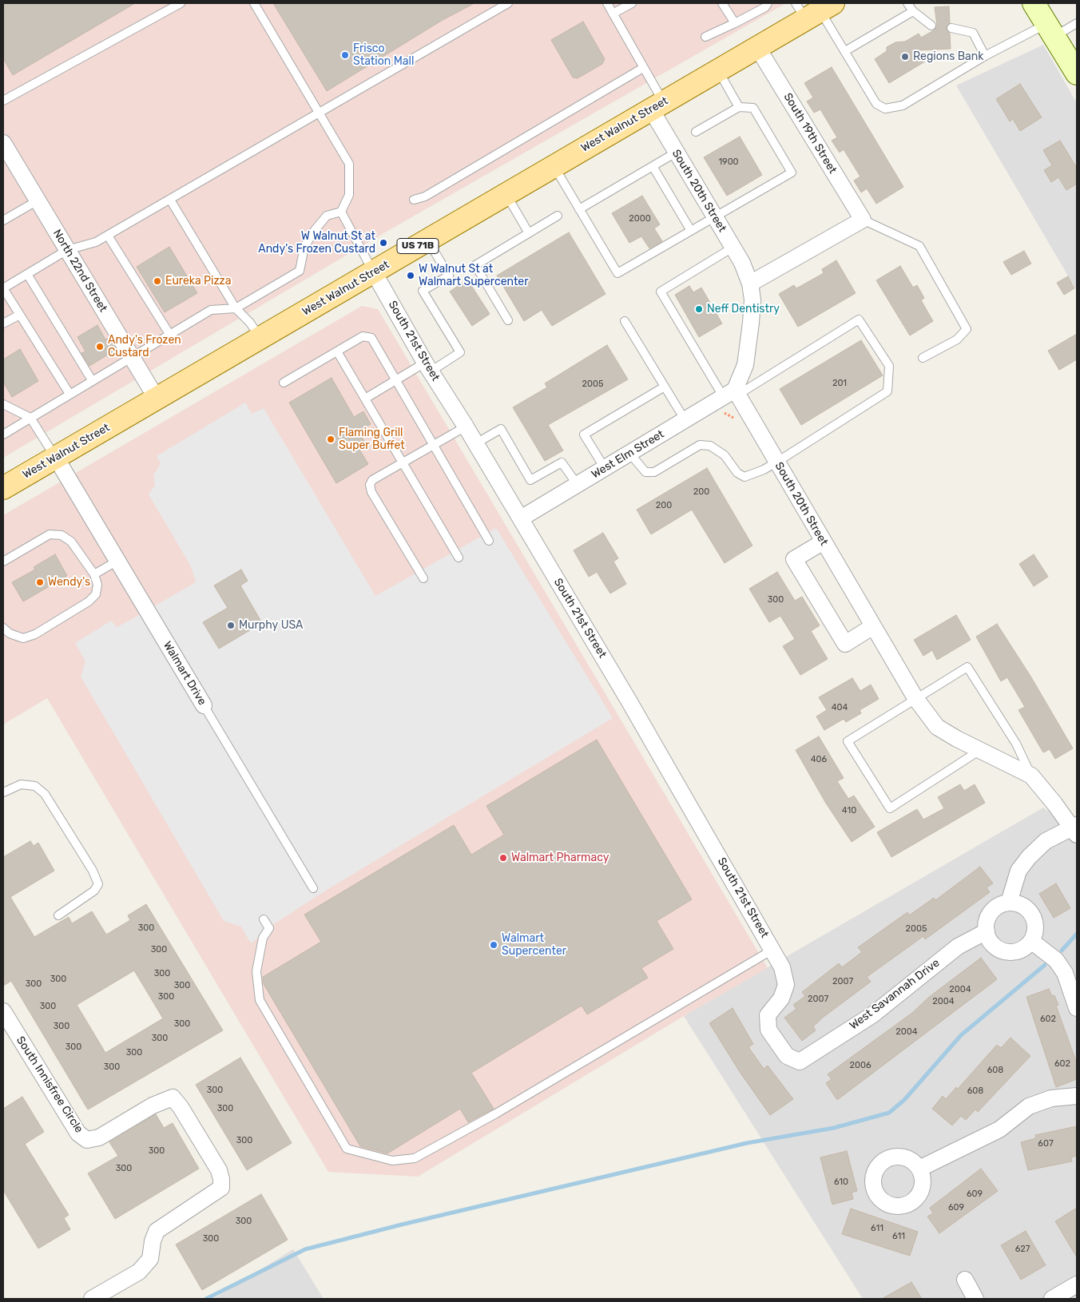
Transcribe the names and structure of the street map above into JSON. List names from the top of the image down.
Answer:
{
  "streets": {
    "main road": ["West Walnut Street", "US 71B"],
    "street": [
      "South 19th Street",
      "South 20th Street",
      "North 22nd Street",
      "South 21st Street",
      "West Elm Street",
      "Walmart Drive",
      "West Savannah Drive",
      "South Innisfree Circle"
    ]
  },
  "crossings": [
    ["West Walnut Street", "South 19th Street"],
    ["West Walnut Street", "South 20th Street"],
    ["West Walnut Street", "North 22nd Street"],
    ["West Walnut Street", "South 21st Street"],
    ["West Walnut Street", "Walmart Drive"],
    ["South 20th Street", "West Elm Street"],
    ["South 21st Street", "West Elm Street"],
    ["South 21st Street", "West Savannah Drive"]
  ],
  "places": [
    "Frisco Station Mall",
    "Regions Bank",
    "W Walnut St at Andy's Frozen Custard",
    "W Walnut St at Walmart Supercenter",
    "Eureka Pizza",
    "Neff Dentistry",
    "Andy's Frozen Custard",
    "Flaming Grill Super Buffet",
    "Wendy's",
    "Murphy USA",
    "Walmart Pharmacy",
    "Walmart Supercenter"
  ],
  "house_numbers": [
    "1900",
    "2000",
    "201",
    "2005",
    "200",
    "200",
    "300",
    "404",
    "406",
    "410",
    "300",
    "2005",
    "300",
    "300",
    "300",
    "2007",
    "300",
    "300",
    "2004",
    "300",
    "2007",
    "2004",
    "300",
    "602",
    "300",
    "300",
    "2004",
    "300",
    "300",
    "300",
    "602",
    "2006",
    "300",
    "608",
    "300",
    "608",
    "300",
    "300",
    "607",
    "300",
    "300",
    "610",
    "609",
    "609",
    "300",
    "611",
    "611",
    "300",
    "627"
  ]
}
